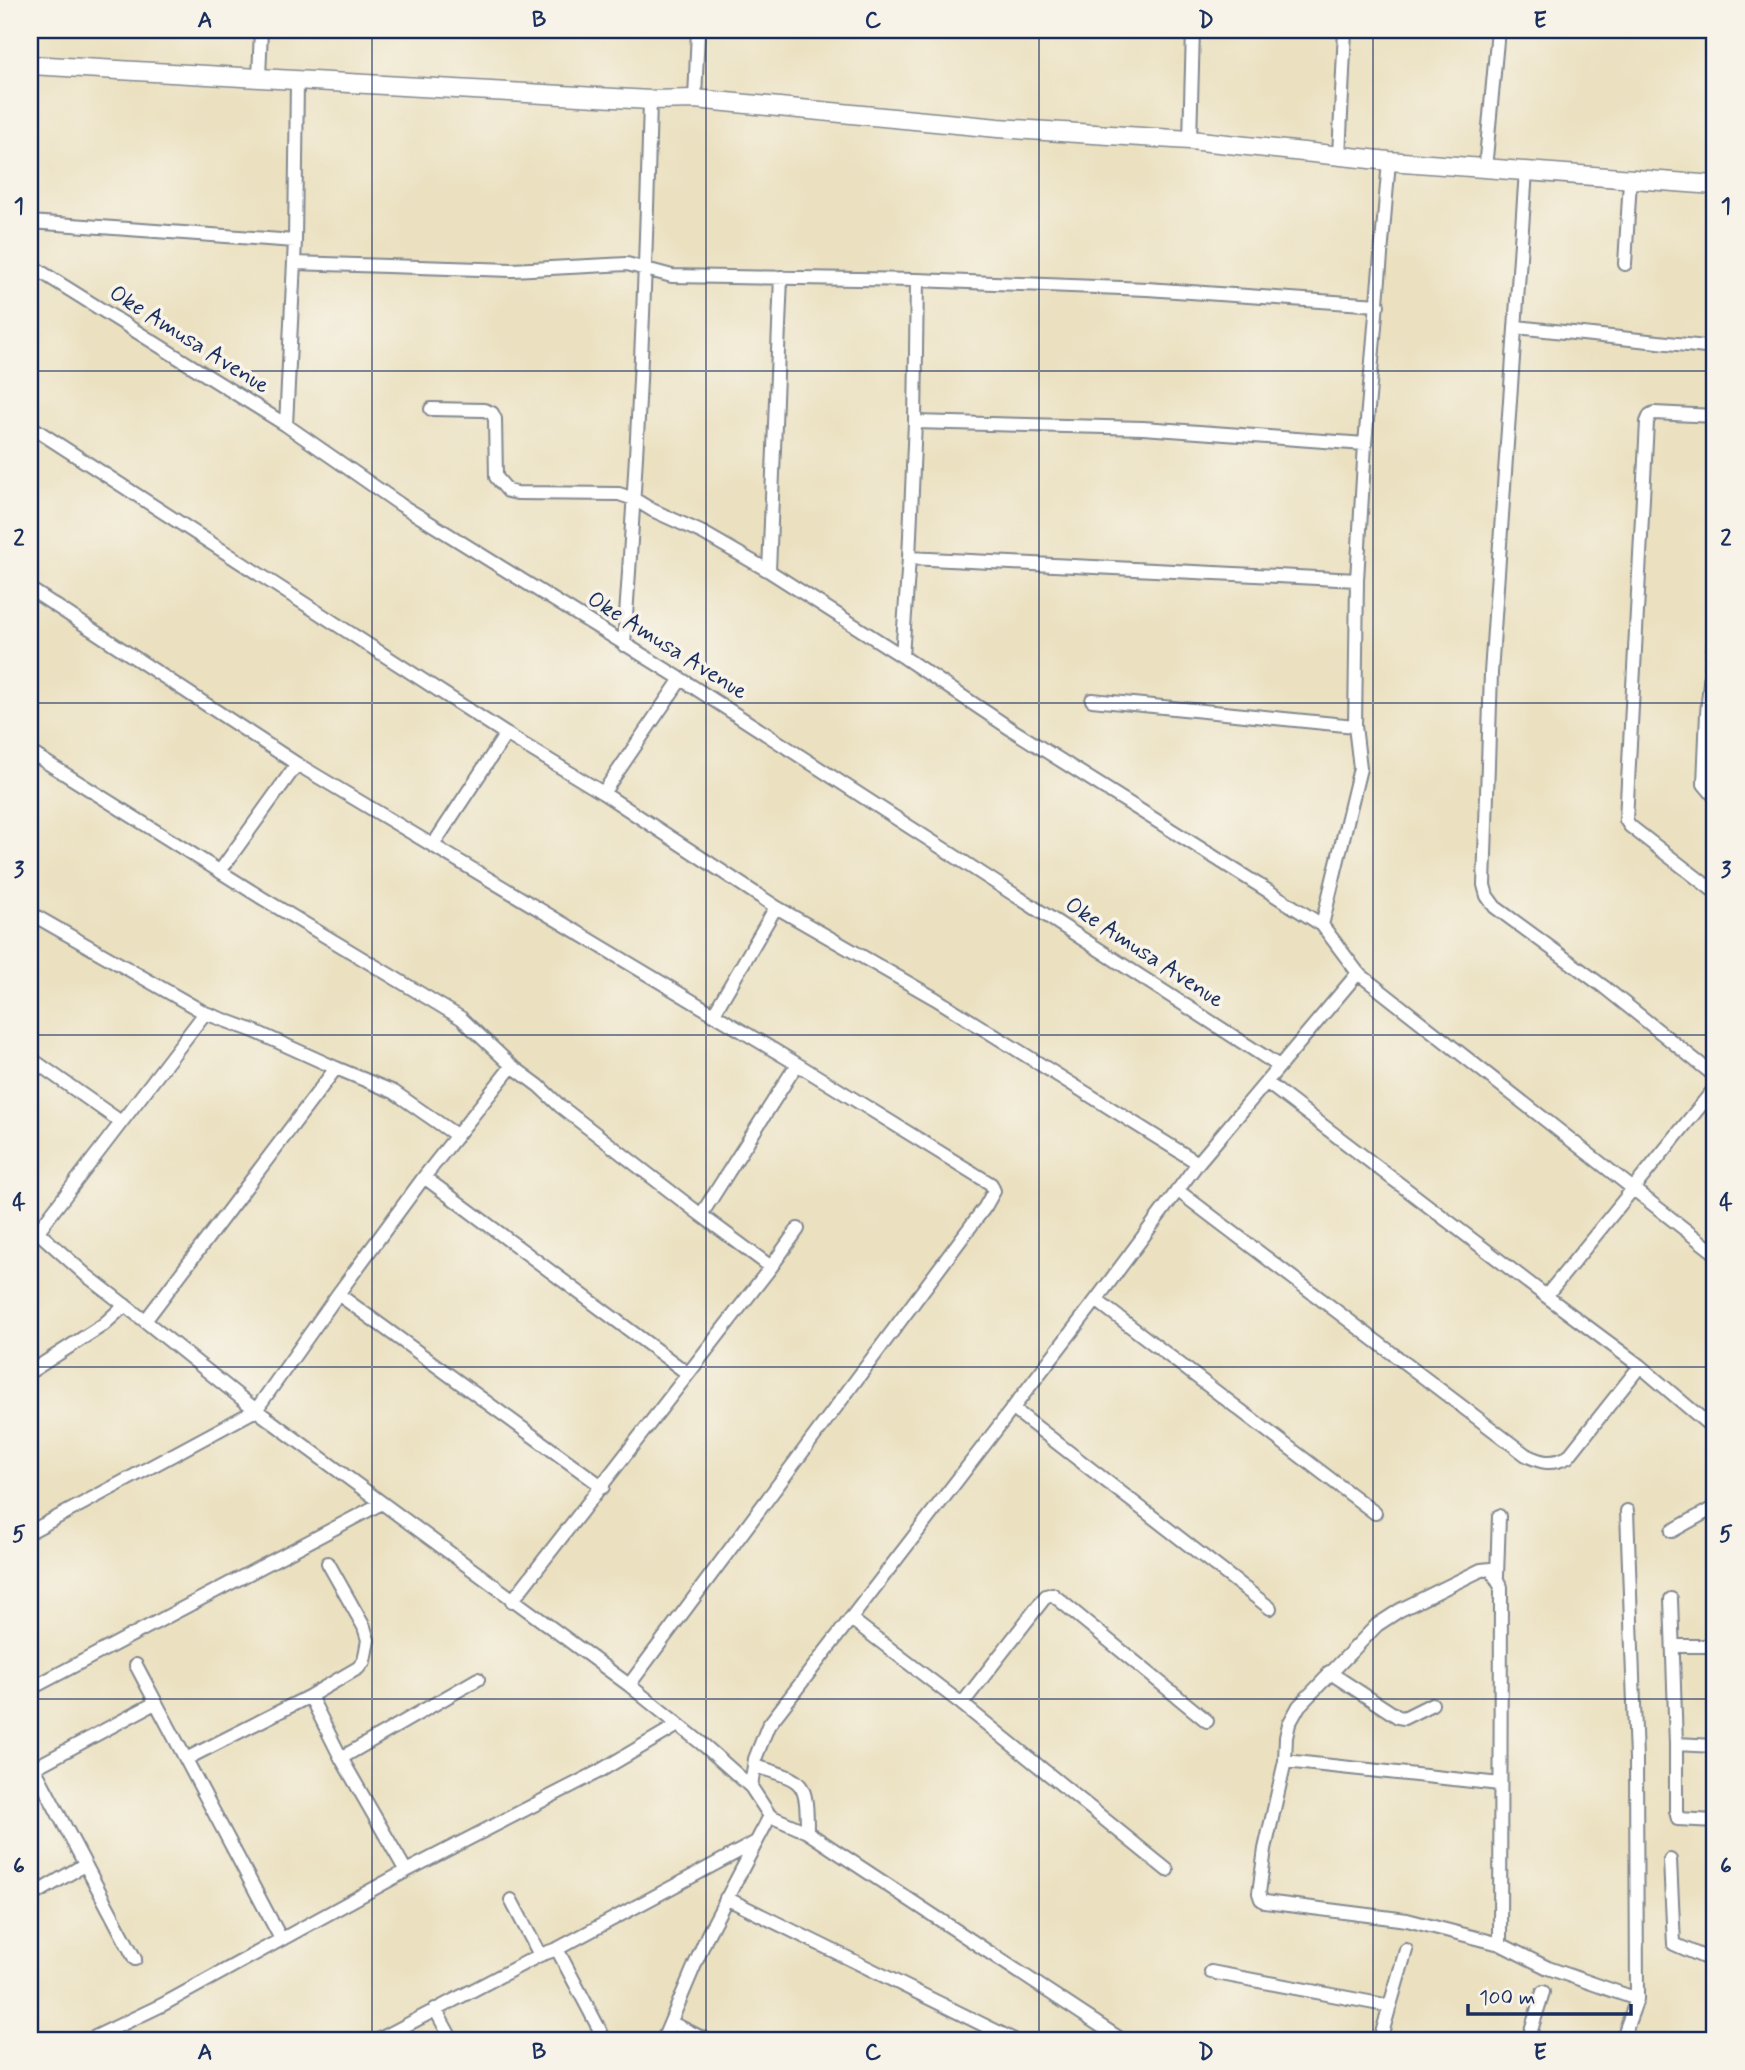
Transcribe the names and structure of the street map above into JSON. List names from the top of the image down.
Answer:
{
  "streets": {
    "street": ["Oke Amusa Avenue"]
  },
  "scale_bar": "100 m",
  "grid": {
    "columns": [
      "A",
      "B",
      "C",
      "D",
      "E"
    ],
    "rows": [
      "1",
      "2",
      "3",
      "4",
      "5",
      "6"
    ]
  }
}
